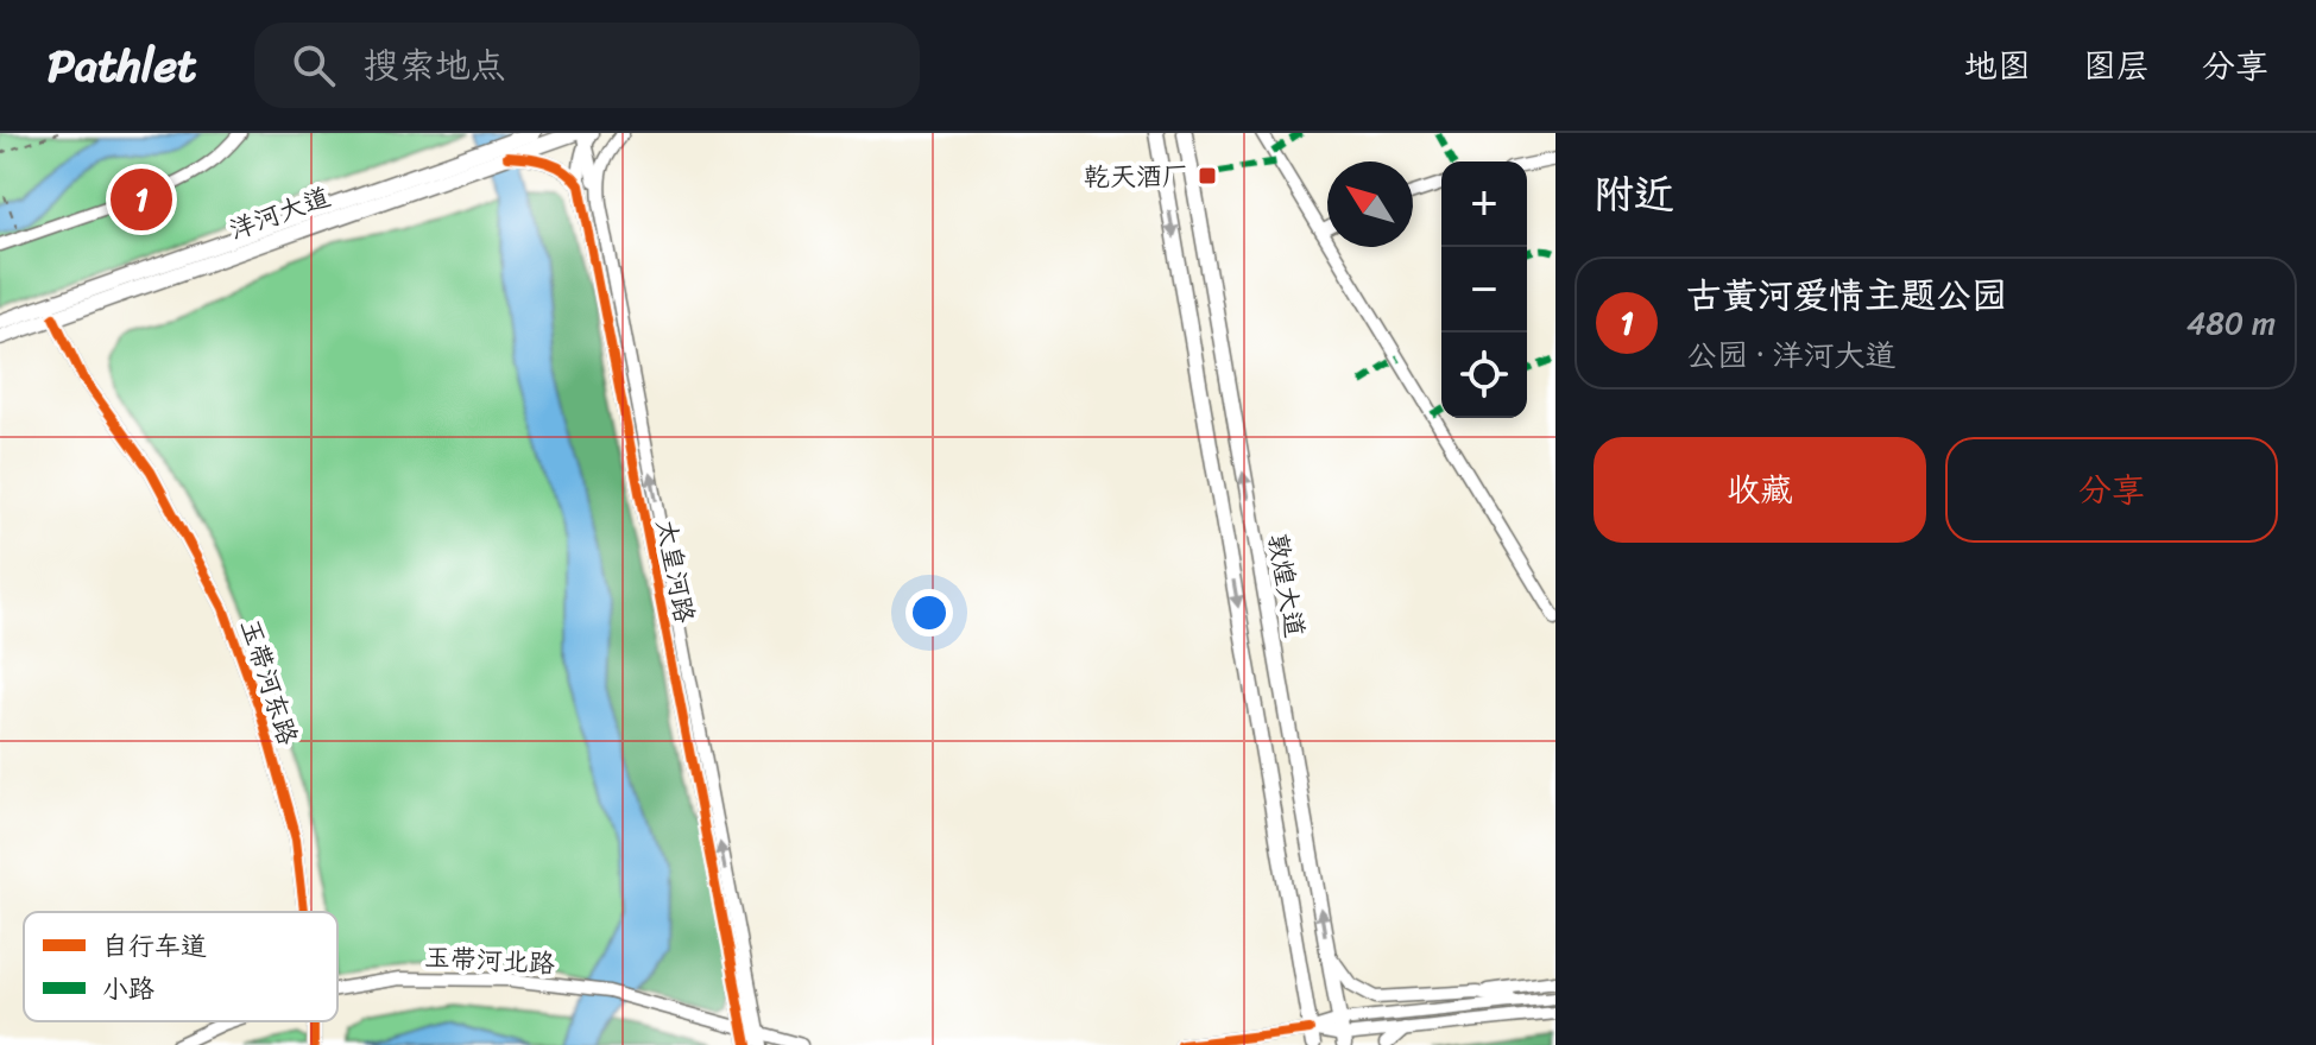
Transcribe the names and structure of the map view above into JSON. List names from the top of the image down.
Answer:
{
  "streets": {
    "main road": ["洋河大道", "敦煌大道"],
    "street": ["太皇河路", "玉带河东路", "玉带河北路"]
  },
  "crossings": [
    ["洋河大道", "太皇河路"],
    ["洋河大道", "玉带河东路"],
    ["太皇河路", "玉带河北路"]
  ],
  "places": {
    "transit": ["乾天酒厂"]
  },
  "legend": ["自行车道", "小路"],
  "north": "top left",
  "page": {
    "header": "Pathlet",
    "search": "搜索地点",
    "nav": ["地图", "图层", "分享"],
    "heading": "附近",
    "map_buttons": ["+", "−"],
    "pins": "1",
    "list": [
      {
        "mark": "1",
        "name": "古黄河爱情主题公园",
        "note": "公园 · 洋河大道",
        "value": "480 m"
      }
    ],
    "buttons": ["收藏", "分享"]
  }
}
